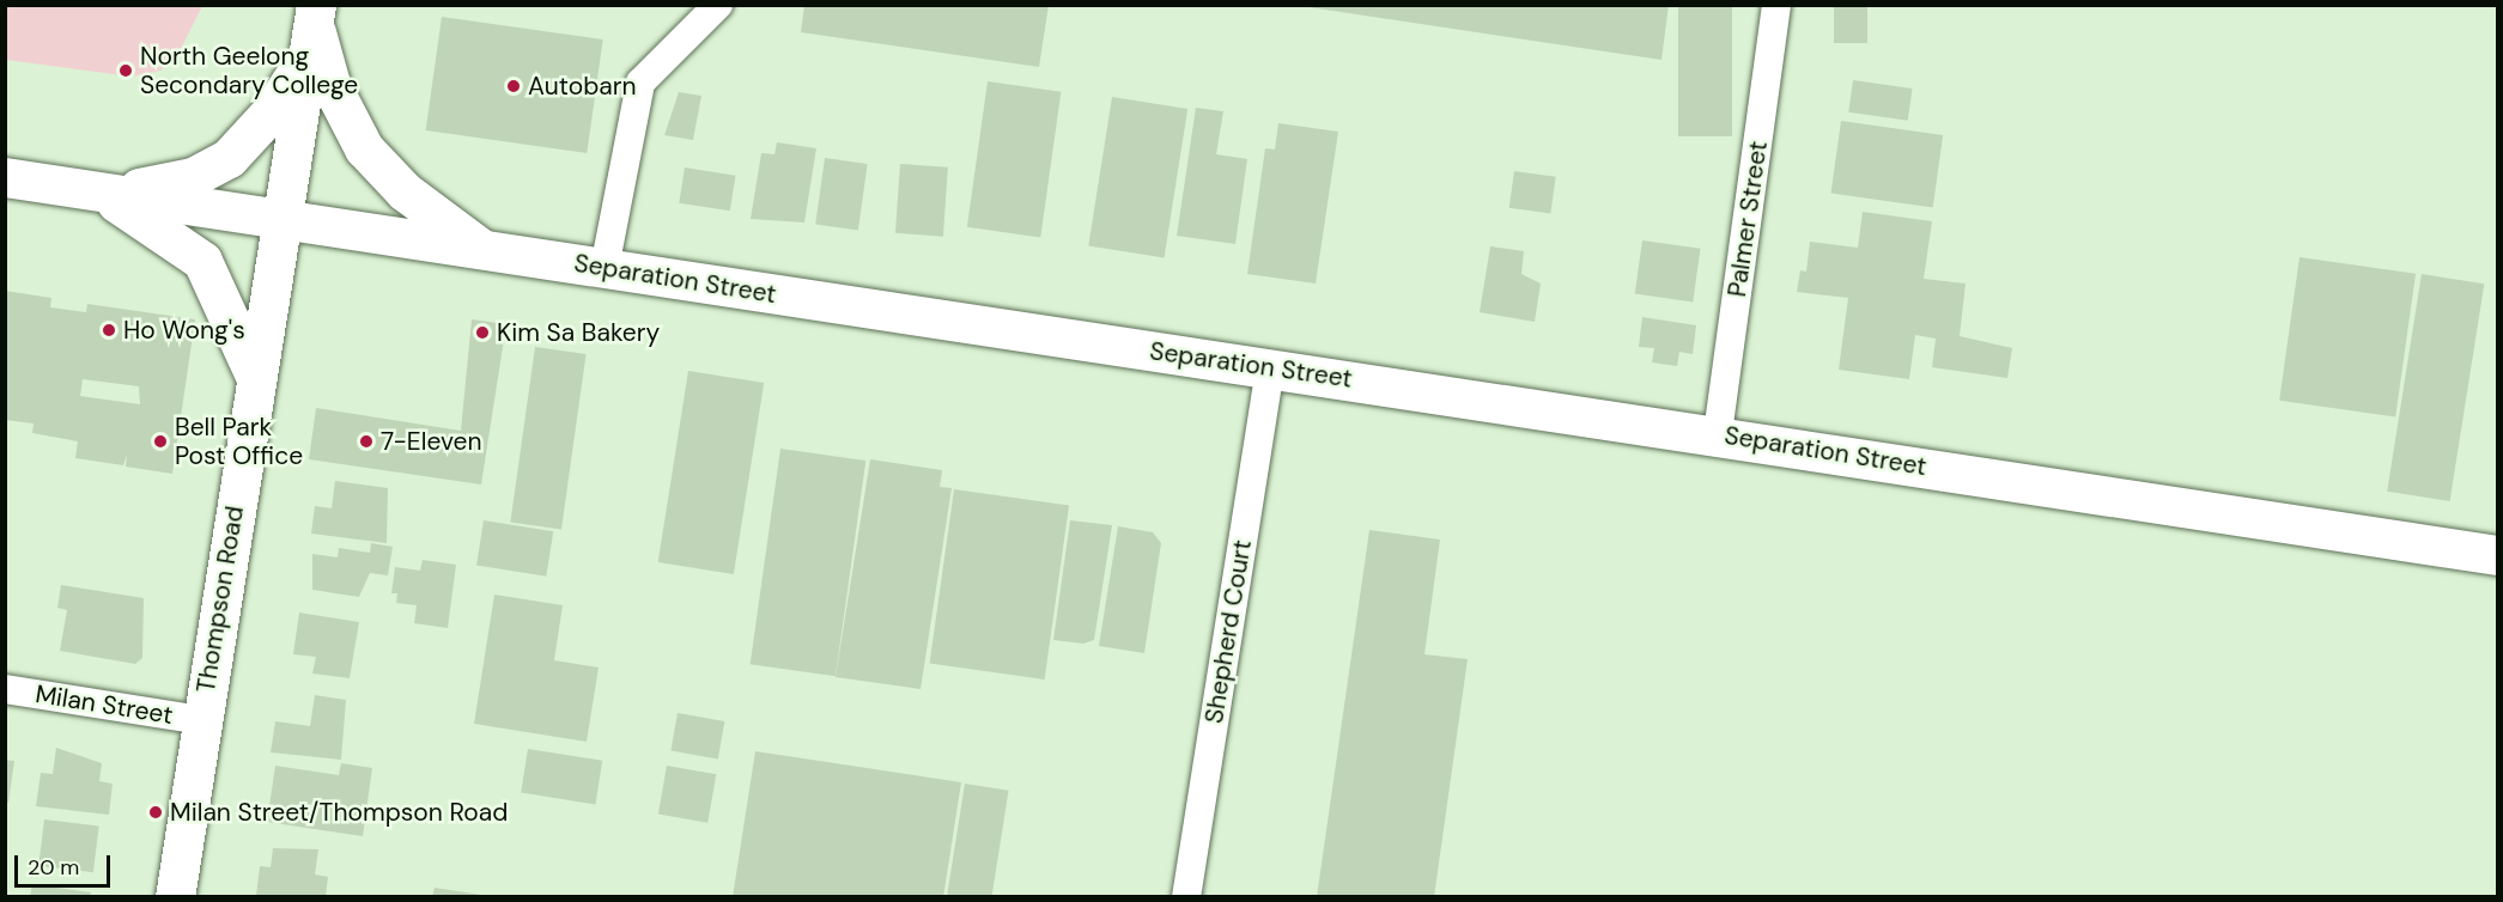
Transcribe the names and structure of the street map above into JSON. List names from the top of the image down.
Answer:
{
  "streets": {
    "main road": ["Separation Street", "Thompson Road"],
    "street": ["Palmer Street", "Shepherd Court", "Milan Street"]
  },
  "crossings": [
    ["Palmer Street", "Separation Street"],
    ["Separation Street", "Thompson Road"],
    ["Separation Street", "Shepherd Court"],
    ["Thompson Road", "Milan Street"]
  ],
  "places": [
    "North Geelong Secondary College",
    "Autobarn",
    "Ho Wong's",
    "Kim Sa Bakery",
    "Bell Park Post Office",
    "7-Eleven",
    "Milan Street/Thompson Road"
  ],
  "scale_bar": "20 m"
}
